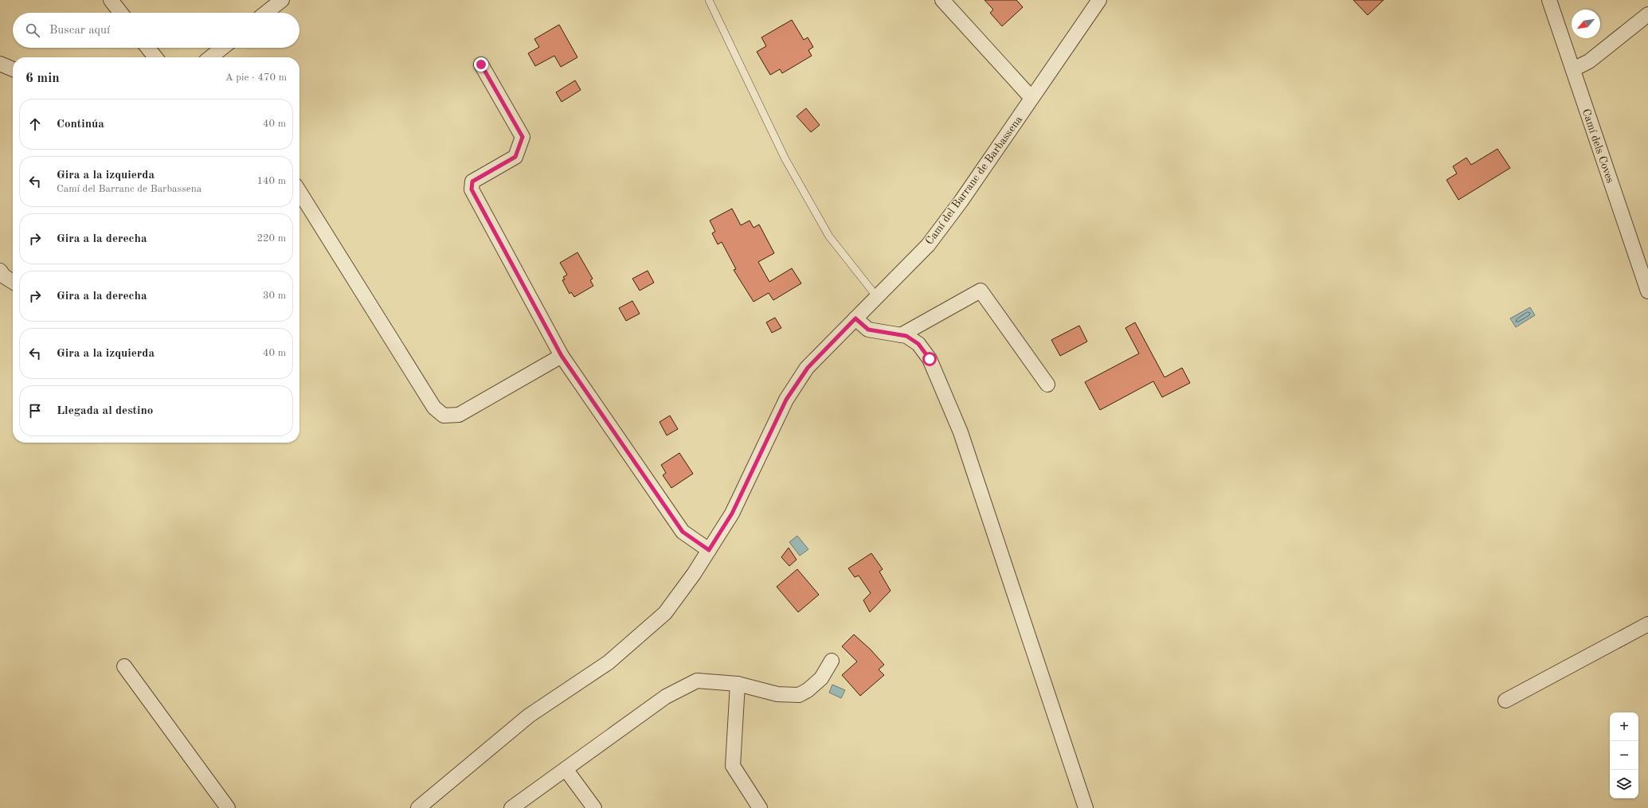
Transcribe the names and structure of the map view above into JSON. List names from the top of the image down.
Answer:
{
  "streets": {
    "street": ["Camí dels Coves", "Camí del Barranc de Barbassena"]
  },
  "north": "bottom left",
  "page": {
    "search": "Buscar aquí",
    "heading": ["6 min", "A pie · 470 m"],
    "list": [
      ["Continúa", "40 m"],
      ["Gira a la izquierda", "Camí del Barranc de Barbassena", "140 m"],
      ["Gira a la derecha", "220 m"],
      ["Gira a la derecha", "30 m"],
      ["Gira a la izquierda", "40 m"],
      "Llegada al destino"
    ],
    "map_buttons": ["+", "−"]
  }
}
